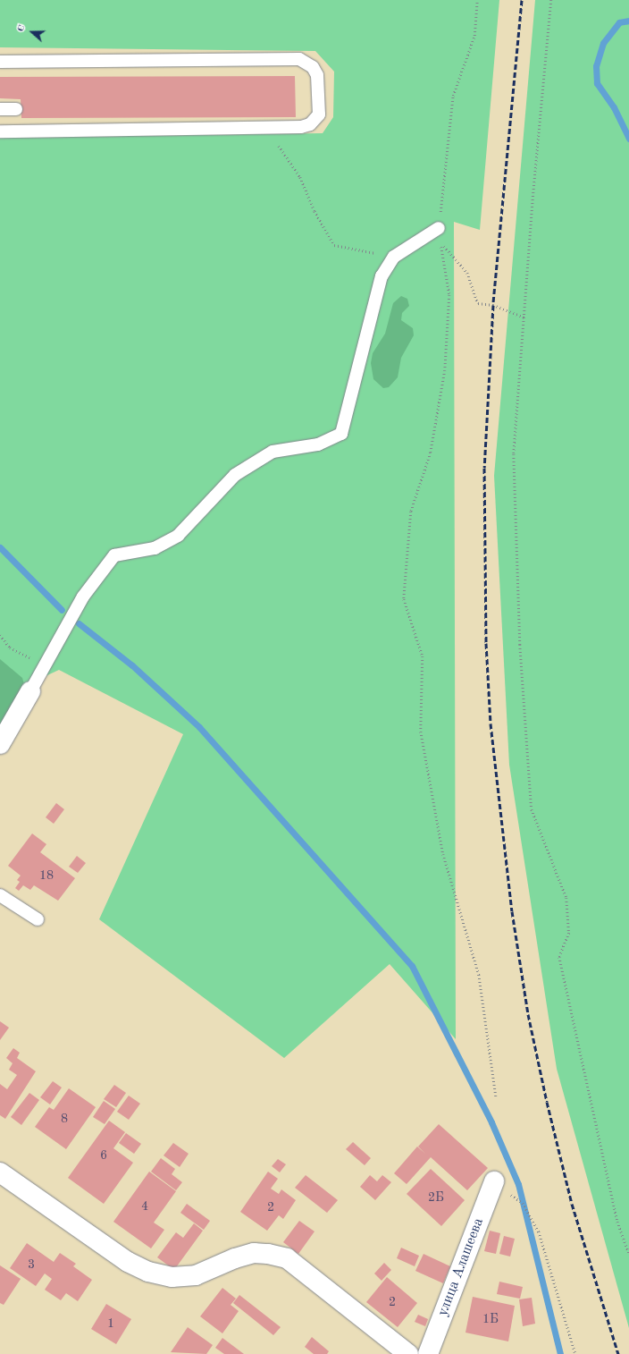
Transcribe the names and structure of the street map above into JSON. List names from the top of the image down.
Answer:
{
  "streets": {
    "street": ["улица Алашеева"]
  },
  "house_numbers": [
    "18",
    "8",
    "6",
    "2Б",
    "4",
    "2",
    "3",
    "2",
    "1Б",
    "1"
  ],
  "north": "left"
}
